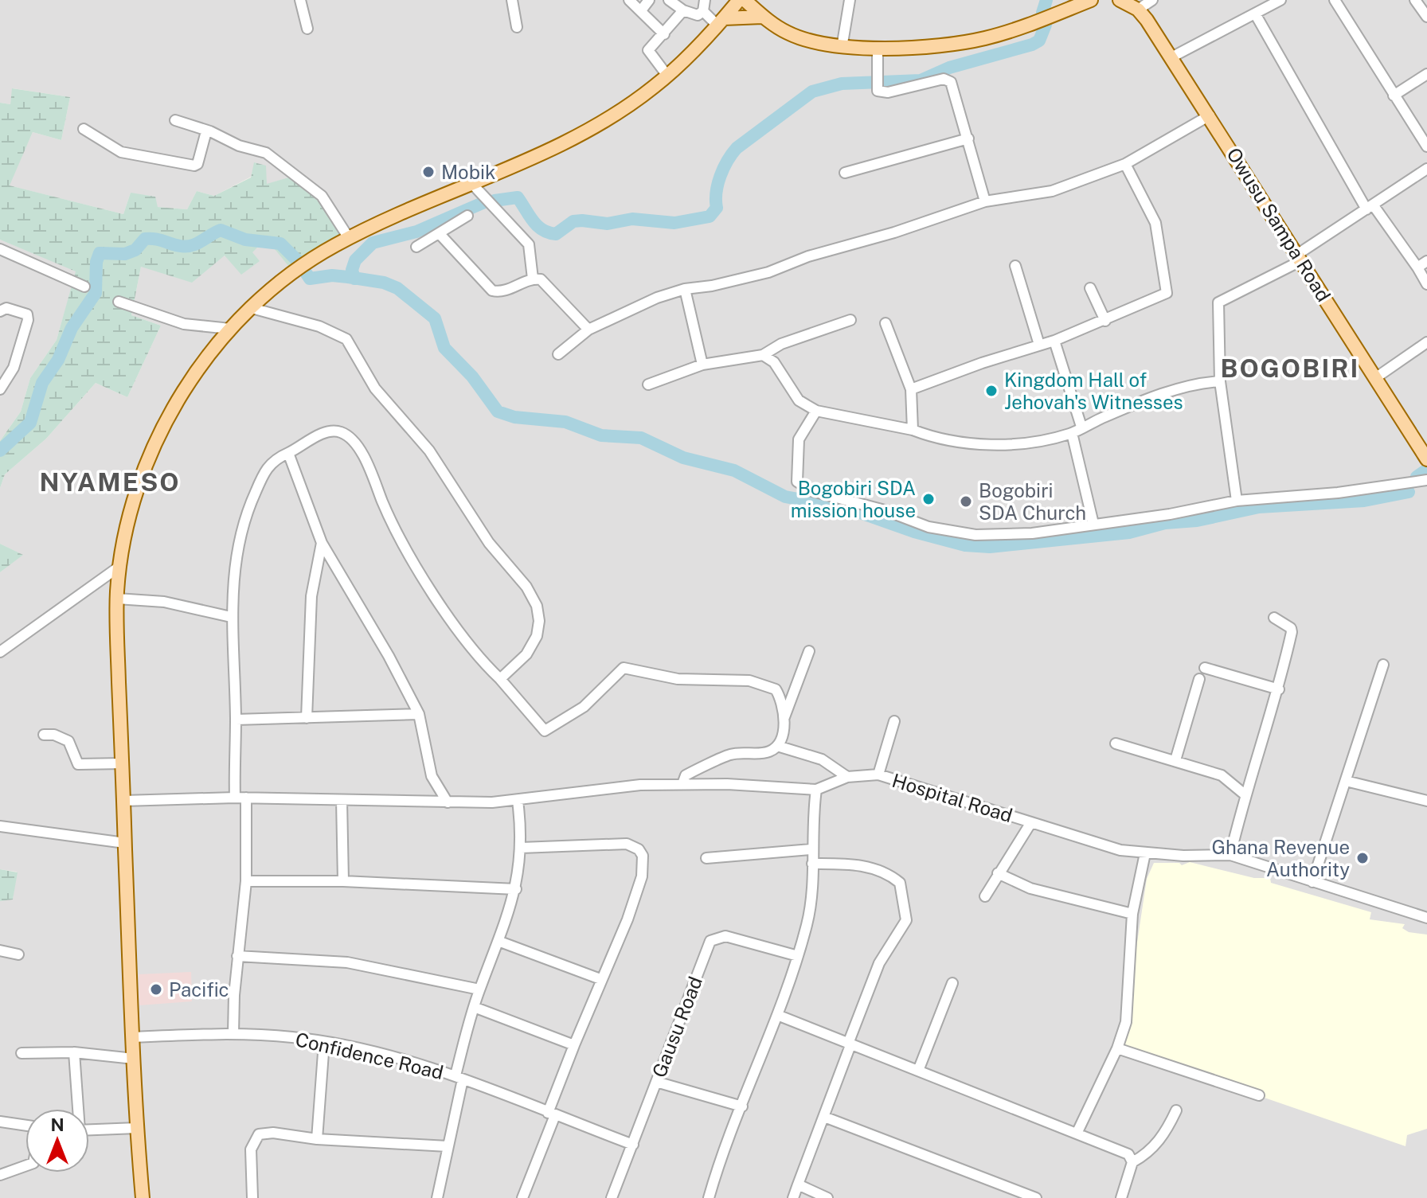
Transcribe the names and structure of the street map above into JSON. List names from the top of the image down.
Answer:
{
  "streets": {
    "main road": ["Owusu Sampa Road"],
    "street": ["Hospital Road", "Gausu Road", "Confidence Road"]
  },
  "crossings": [
    ["Gausu Road", "Confidence Road"]
  ],
  "districts": ["BOGOBIRI", "NYAMESO"],
  "places": [
    "Mobik",
    "Kingdom Hall of Jehovah's Witnesses",
    "Bogobiri SDA mission house",
    "Bogobiri SDA Church",
    "Ghana Revenue Authority",
    "Pacific"
  ],
  "north": "top"
}
